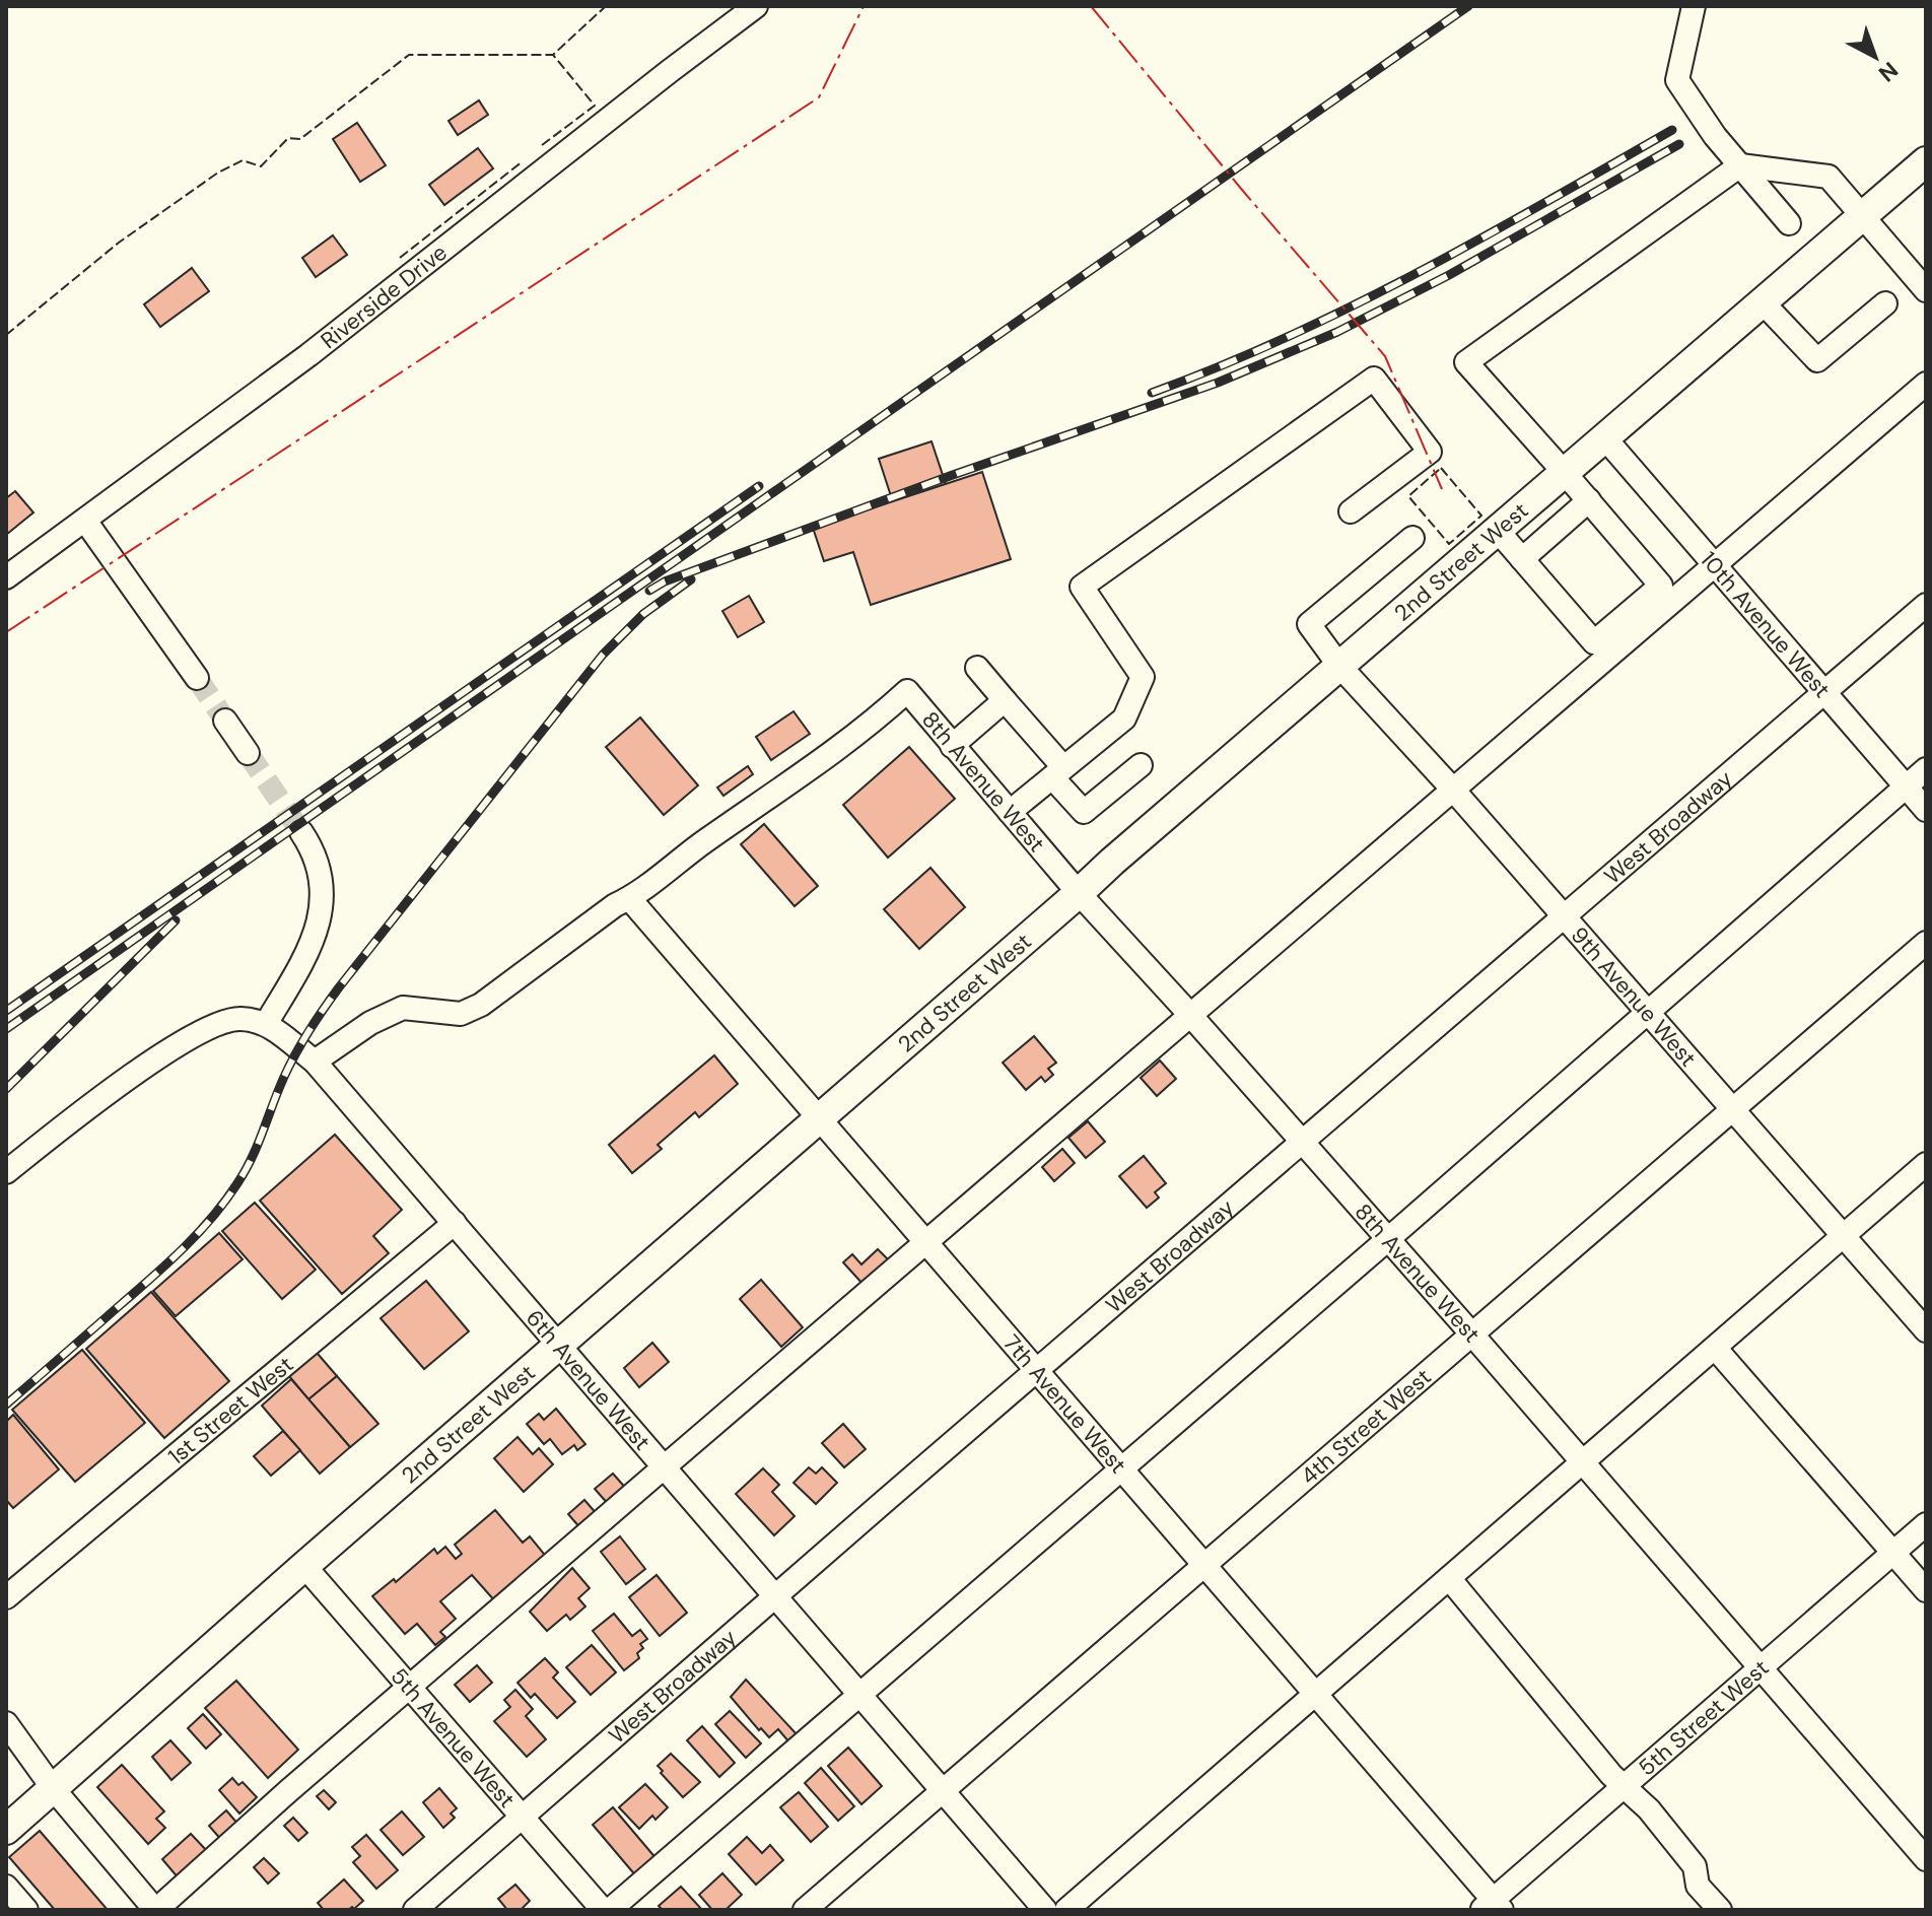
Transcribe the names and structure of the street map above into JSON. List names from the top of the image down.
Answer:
{
  "streets": {
    "main road": ["2nd Street West"],
    "street": [
      "Riverside Drive",
      "10th Avenue West",
      "8th Avenue West",
      "West Broadway",
      "9th Avenue West",
      "6th Avenue West",
      "7th Avenue West",
      "1st Street West",
      "4th Street West",
      "5th Street West",
      "5th Avenue West"
    ]
  },
  "crossings": [
    ["2nd Street West", "10th Avenue West"],
    ["2nd Street West", "8th Avenue West"],
    ["2nd Street West", "9th Avenue West"],
    ["2nd Street West", "6th Avenue West"],
    ["2nd Street West", "7th Avenue West"],
    ["2nd Street West", "5th Avenue West"],
    ["10th Avenue West", "West Broadway"],
    ["8th Avenue West", "West Broadway"],
    ["8th Avenue West", "7th Avenue West"],
    ["8th Avenue West", "4th Street West"],
    ["8th Avenue West", "5th Street West"],
    ["West Broadway", "9th Avenue West"],
    ["West Broadway", "6th Avenue West"],
    ["West Broadway", "7th Avenue West"],
    ["West Broadway", "5th Avenue West"],
    ["9th Avenue West", "4th Street West"],
    ["6th Avenue West", "1st Street West"],
    ["6th Avenue West", "4th Street West"],
    ["7th Avenue West", "4th Street West"],
    ["7th Avenue West", "5th Street West"]
  ],
  "north": "bottom right"
}
